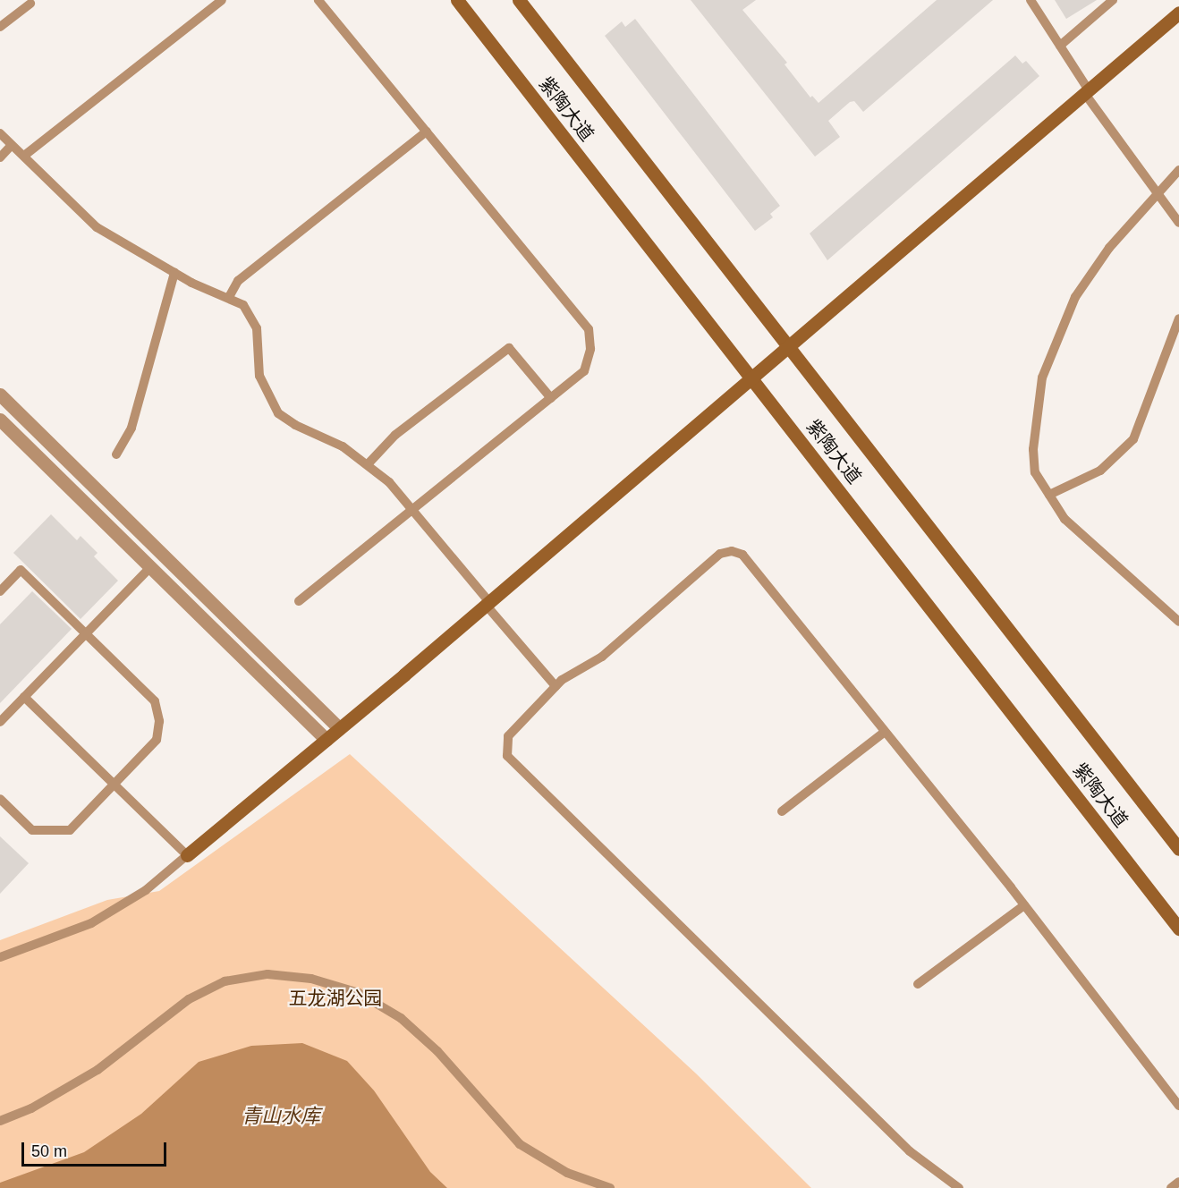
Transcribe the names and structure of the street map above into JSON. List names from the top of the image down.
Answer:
{
  "streets": {
    "main road": ["紫陶大道"]
  },
  "water": ["青山水库"],
  "parks": ["五龙湖公园"],
  "scale_bar": "50 m"
}
